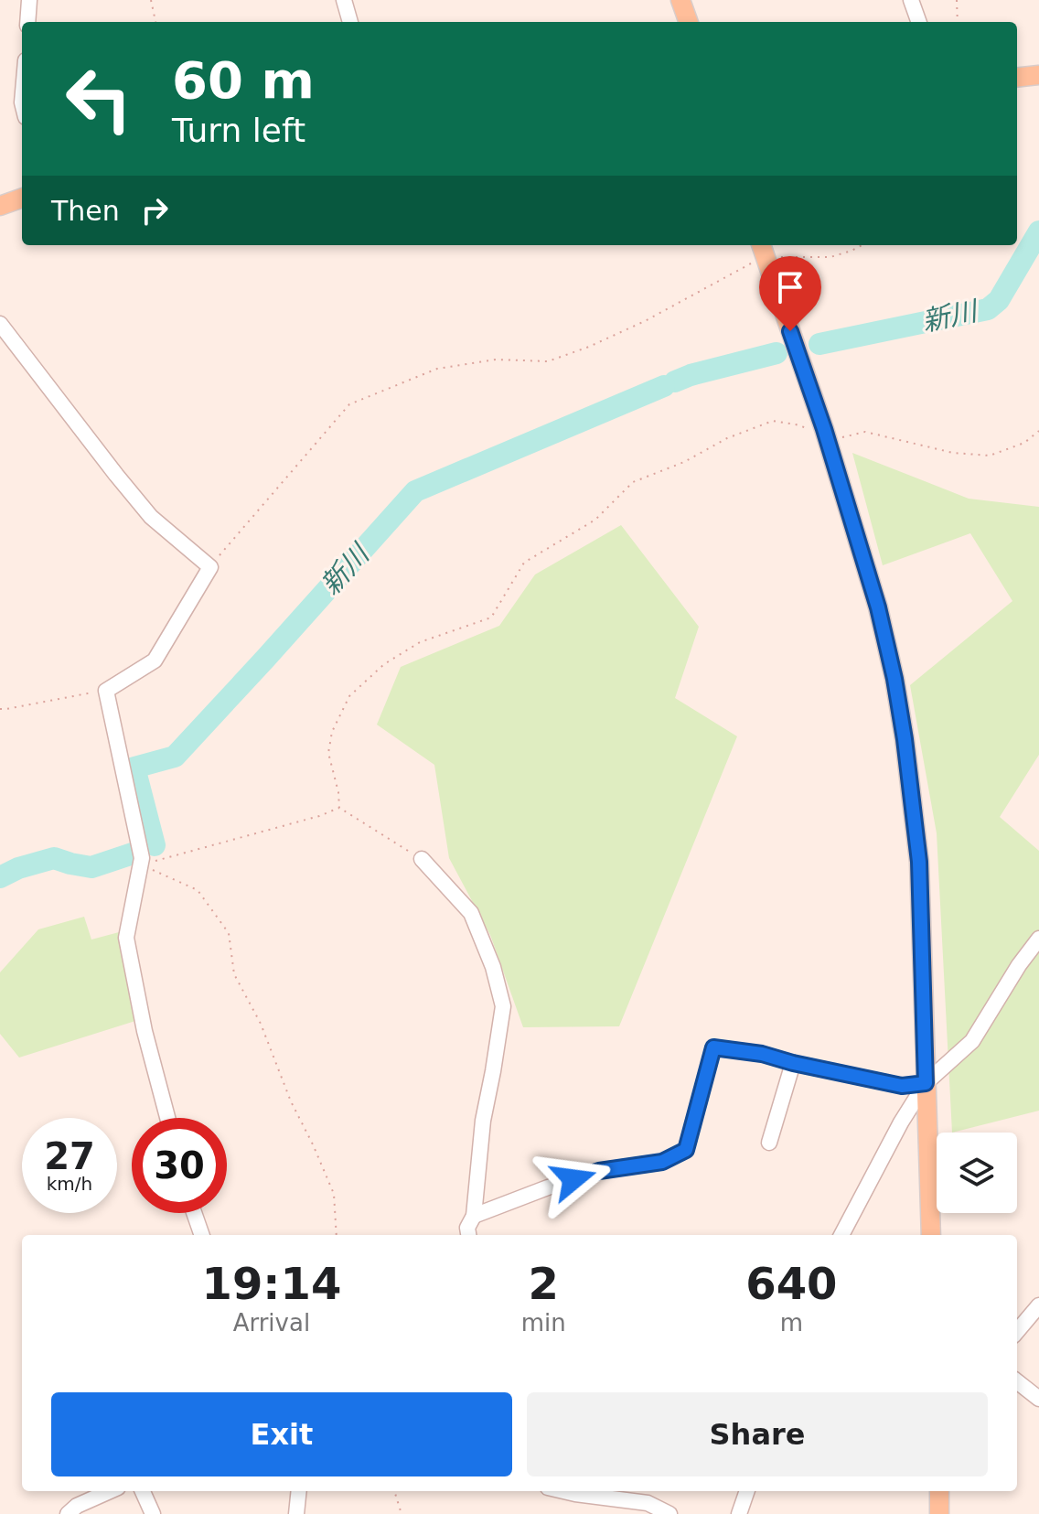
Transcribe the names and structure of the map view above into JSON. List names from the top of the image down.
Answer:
{
  "water": ["新川"],
  "page": {
    "turn": ["60 m", "Turn left"],
    "then": "Then",
    "speed": "27 km/h",
    "limit": "30",
    "eta": [
      "19:14",
      "Arrival",
      "2",
      "min",
      "640",
      "m"
    ],
    "buttons": ["Exit", "Share"]
  }
}
